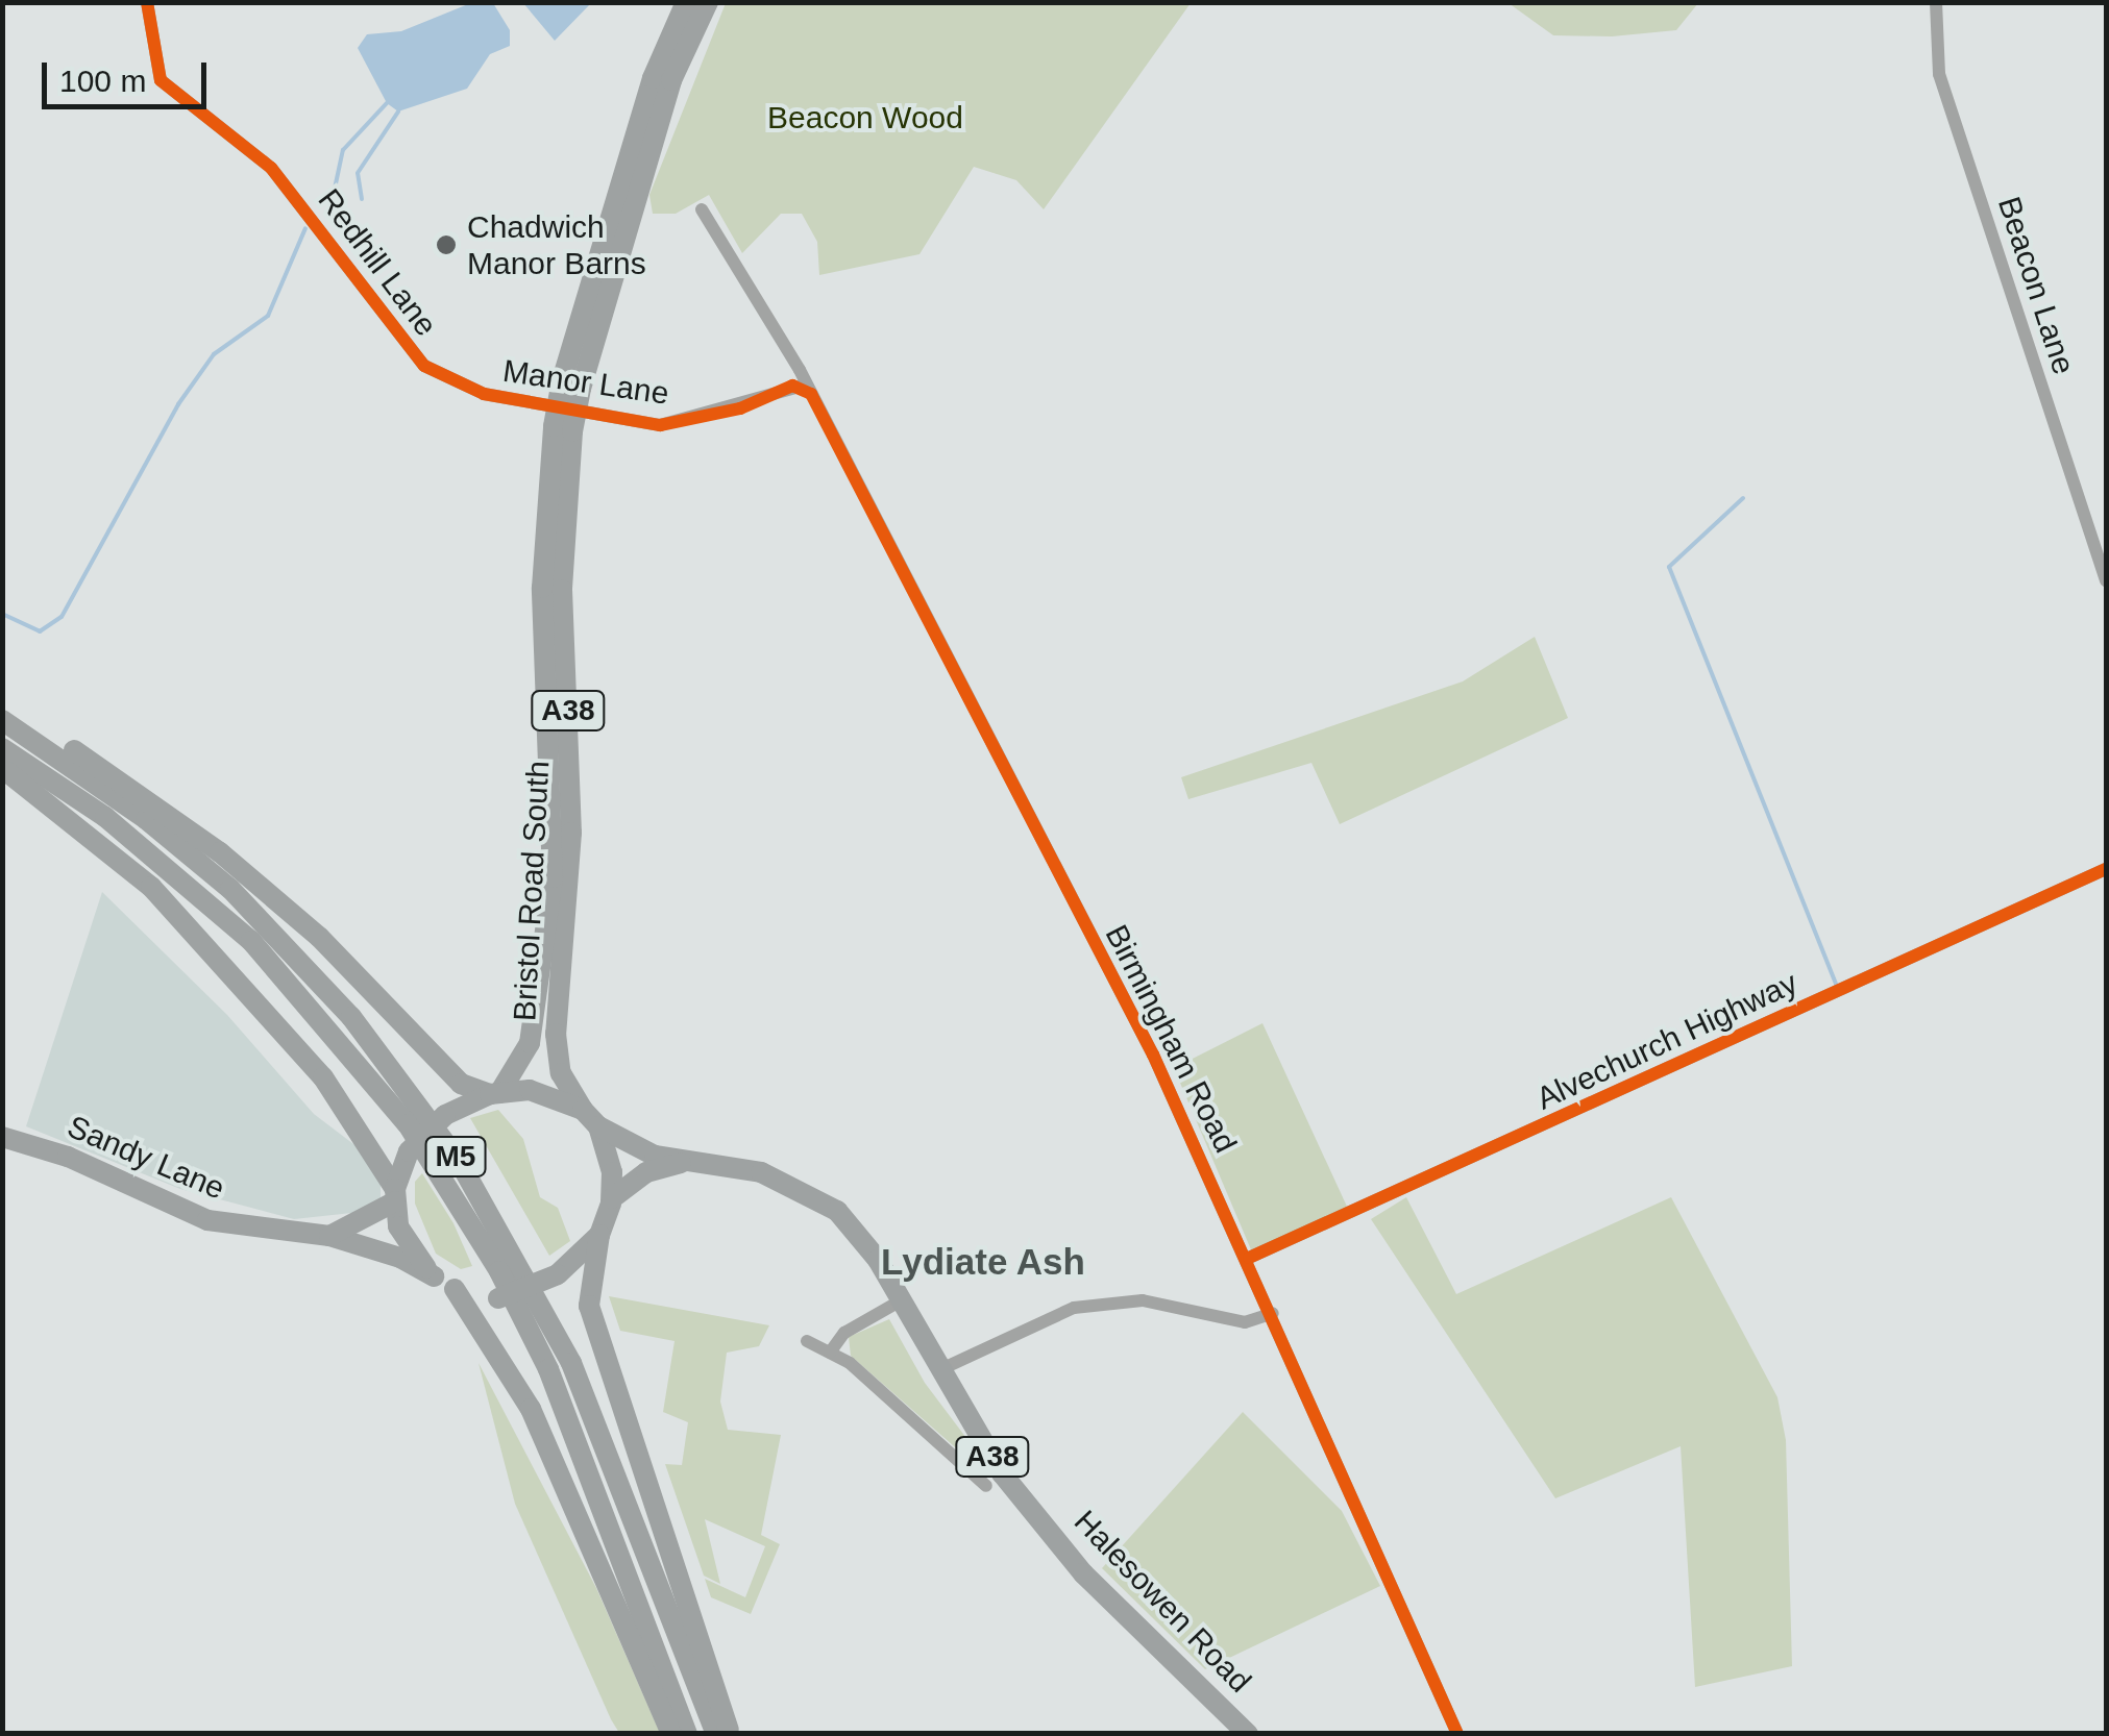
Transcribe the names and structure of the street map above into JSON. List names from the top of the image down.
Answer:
{
  "streets": {
    "highway": [
      "A38",
      "Bristol Road South",
      "M5",
      "Sandy Lane",
      "Halesowen Road"
    ],
    "street": [
      "Redhill Lane",
      "Beacon Lane",
      "Manor Lane",
      "Birmingham Road",
      "Alvechurch Highway"
    ]
  },
  "crossings": [
    ["Redhill Lane", "Manor Lane"],
    ["Manor Lane", "Birmingham Road"],
    ["Bristol Road South", "Sandy Lane"],
    ["Bristol Road South", "Halesowen Road"],
    ["Birmingham Road", "Alvechurch Highway"],
    ["Sandy Lane", "Halesowen Road"]
  ],
  "districts": ["Lydiate Ash"],
  "parks": ["Beacon Wood"],
  "places": ["Chadwich Manor Barns"],
  "scale_bar": "100 m"
}
